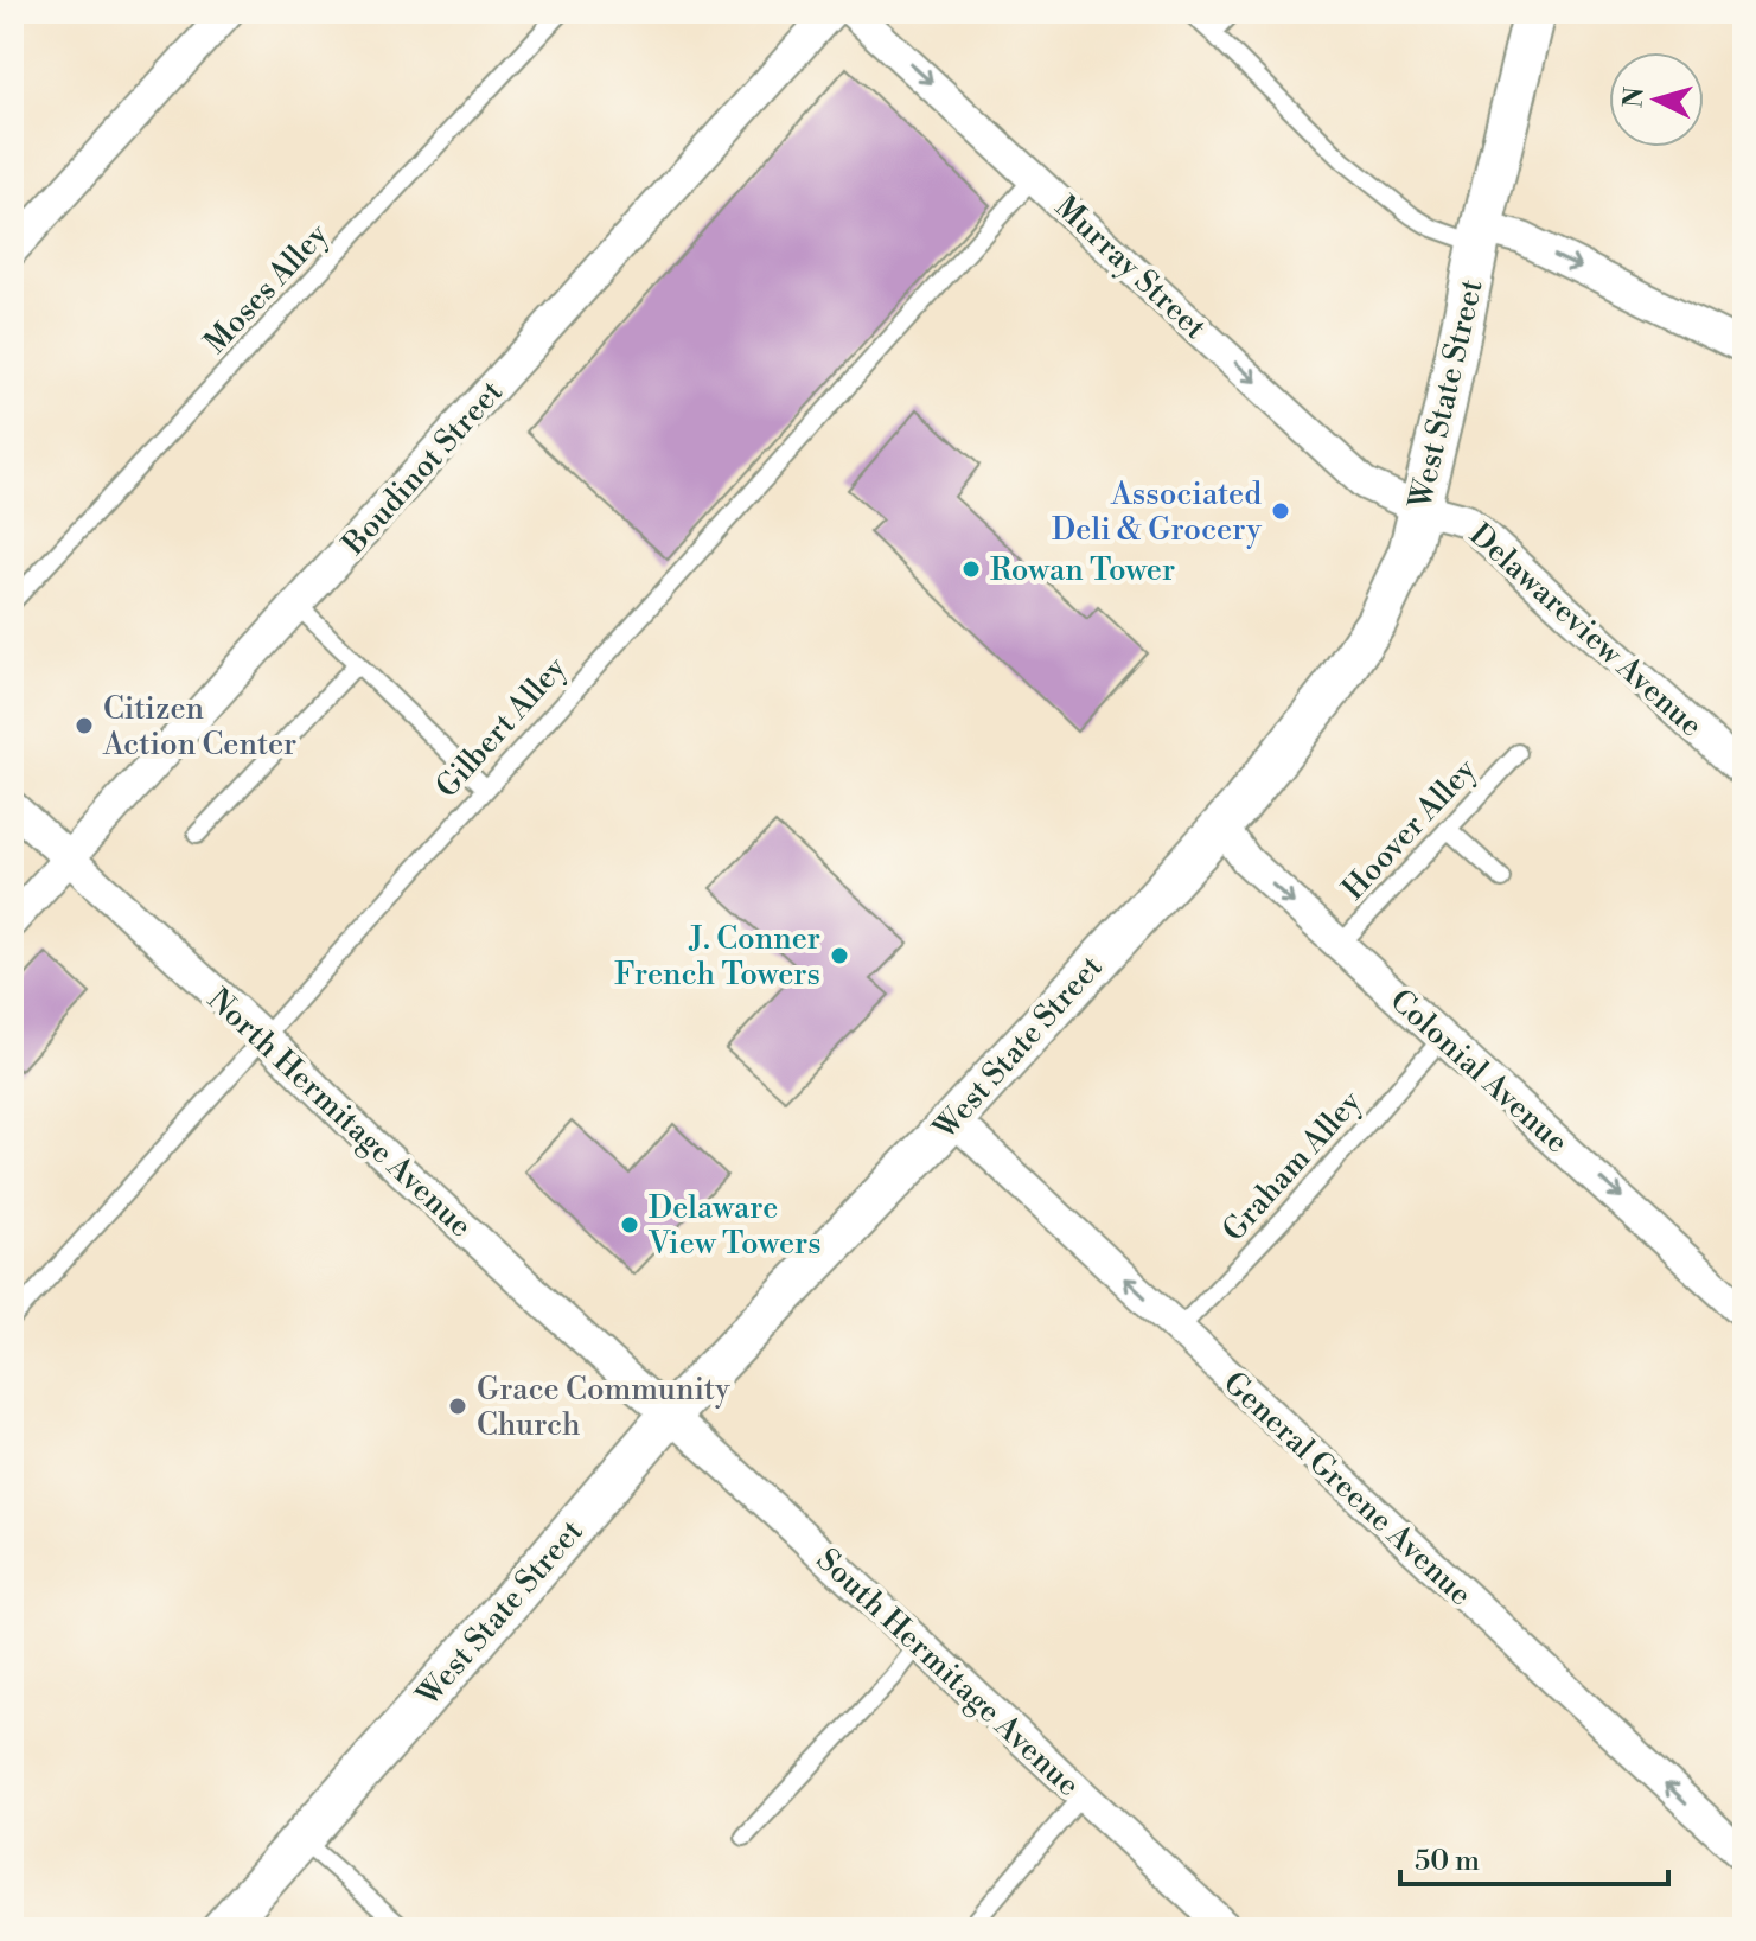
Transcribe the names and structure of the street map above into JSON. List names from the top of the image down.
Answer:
{
  "streets": {
    "street": [
      "Murray Street",
      "West State Street",
      "Boudinot Street",
      "Delawareview Avenue",
      "Colonial Avenue",
      "North Hermitage Avenue",
      "General Greene Avenue",
      "South Hermitage Avenue"
    ],
    "lane": [
      "Moses Alley",
      "Gilbert Alley",
      "Hoover Alley",
      "Graham Alley"
    ]
  },
  "crossings": [
    ["Murray Street", "West State Street"],
    ["Murray Street", "Delawareview Avenue"],
    ["Murray Street", "Gilbert Alley"],
    ["West State Street", "Delawareview Avenue"],
    ["West State Street", "Colonial Avenue"],
    ["West State Street", "North Hermitage Avenue"],
    ["West State Street", "General Greene Avenue"],
    ["West State Street", "South Hermitage Avenue"],
    ["Boudinot Street", "North Hermitage Avenue"],
    ["Gilbert Alley", "North Hermitage Avenue"],
    ["Hoover Alley", "Colonial Avenue"],
    ["Colonial Avenue", "Graham Alley"],
    ["North Hermitage Avenue", "South Hermitage Avenue"],
    ["Graham Alley", "General Greene Avenue"]
  ],
  "one_way": ["Murray Street", "Colonial Avenue", "General Greene Avenue"],
  "places": [
    "Associated Deli & Grocery",
    "Rowan Tower",
    "Citizen Action Center",
    "J. Conner French Towers",
    "Delaware View Towers",
    "Grace Community Church"
  ],
  "scale_bar": "50 m",
  "north": "left"
}
